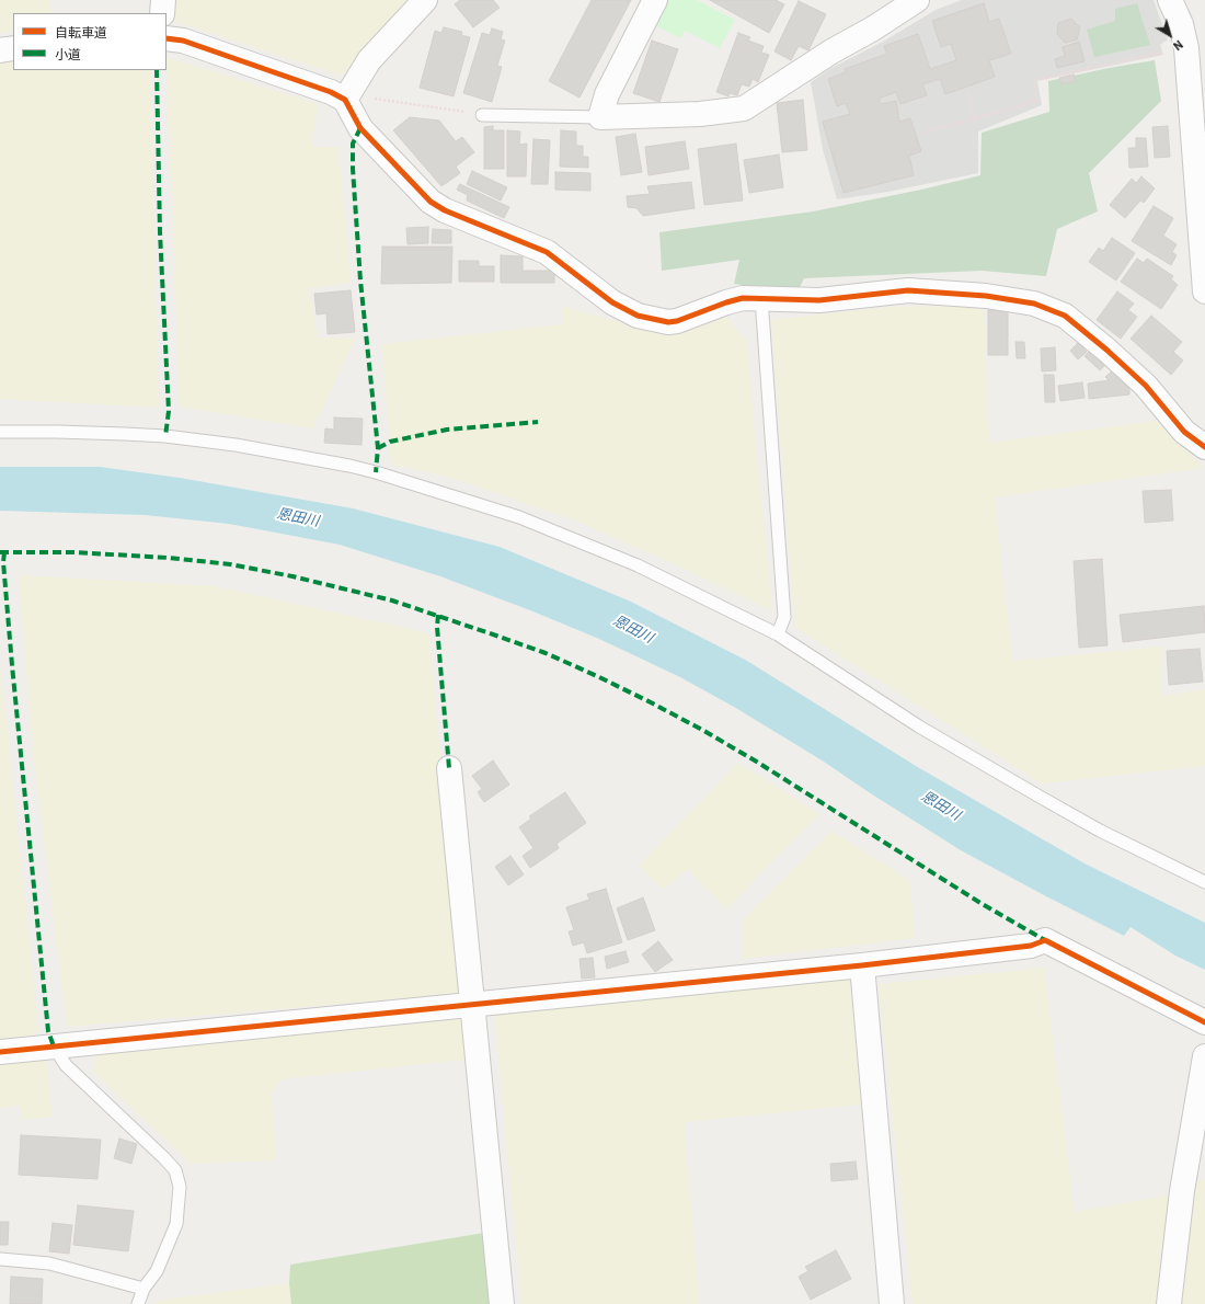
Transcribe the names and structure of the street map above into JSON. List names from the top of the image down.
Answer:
{
  "water": ["恩田川"],
  "legend": ["自転車道", "小道"],
  "north": "bottom right"
}
